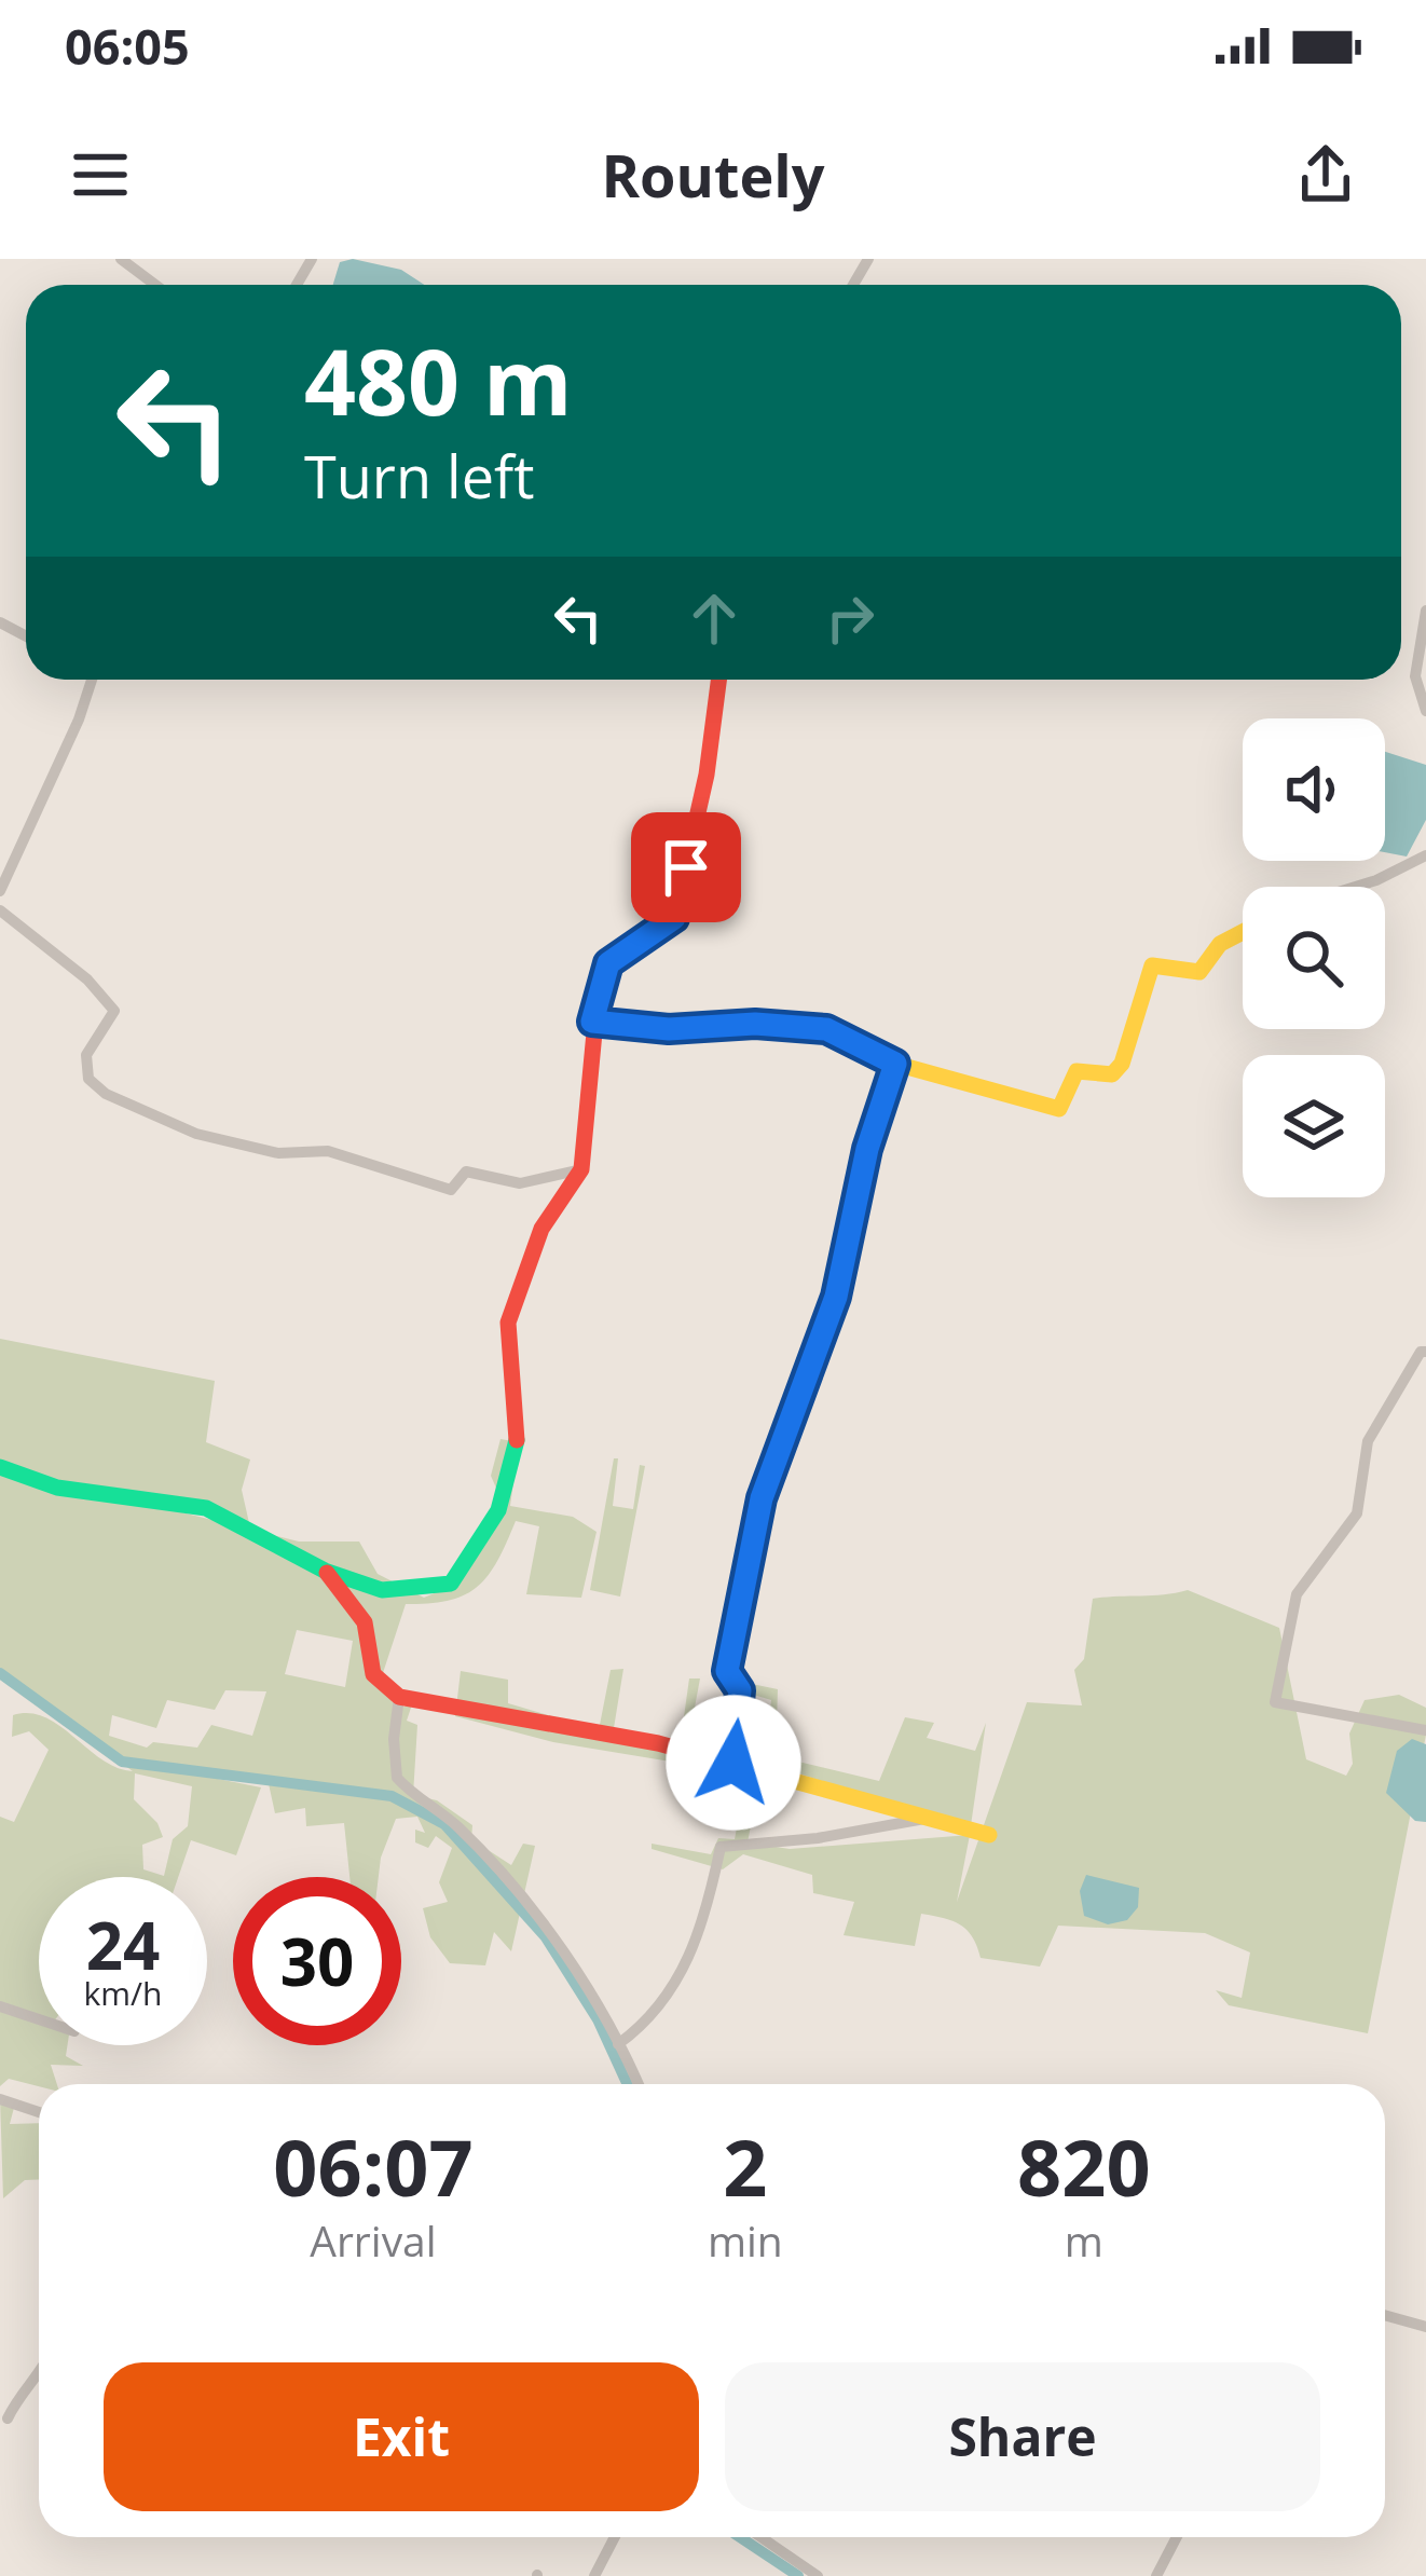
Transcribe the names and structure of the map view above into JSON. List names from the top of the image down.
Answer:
{
  "page": {
    "status": "06:05",
    "header": "Routely",
    "turn": ["480 m", "Turn left"],
    "speed": "24 km/h",
    "limit": "30",
    "eta": [
      "06:07",
      "Arrival",
      "2",
      "min",
      "820",
      "m"
    ],
    "buttons": ["Exit", "Share"]
  }
}
